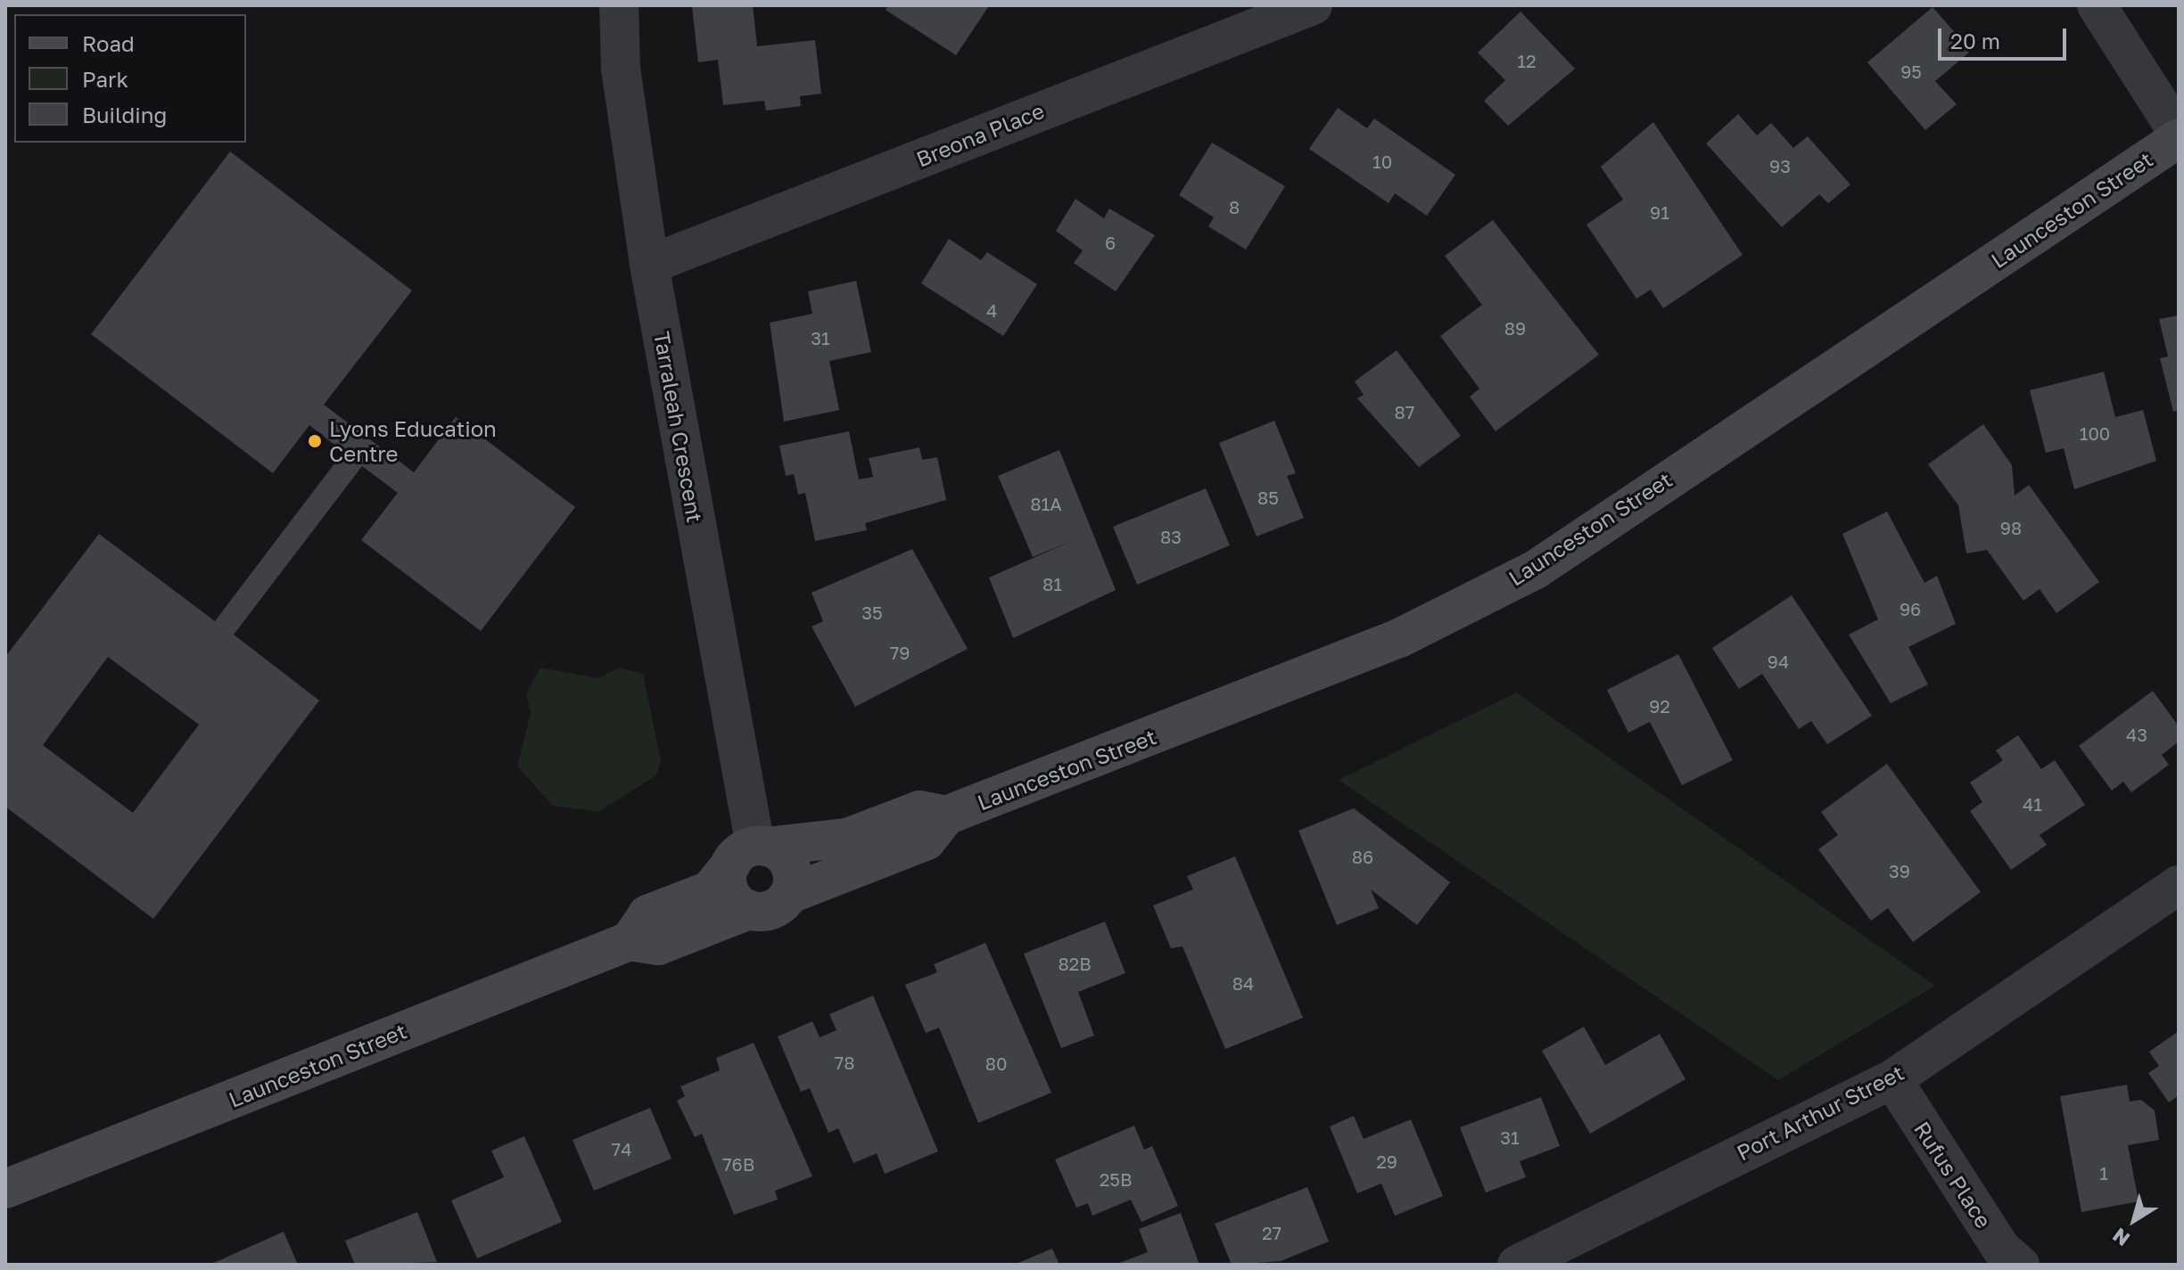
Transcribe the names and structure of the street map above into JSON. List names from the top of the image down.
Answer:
{
  "streets": {
    "main road": ["Launceston Street"],
    "street": [
      "Breona Place",
      "Tarraleah Crescent",
      "Port Arthur Street",
      "Rufus Place"
    ]
  },
  "crossings": [
    ["Breona Place", "Tarraleah Crescent"],
    ["Launceston Street", "Tarraleah Crescent"],
    ["Port Arthur Street", "Rufus Place"]
  ],
  "places": ["Lyons Education Centre"],
  "house_numbers": [
    "12",
    "95",
    "10",
    "93",
    "8",
    "91",
    "6",
    "4",
    "89",
    "31",
    "87",
    "100",
    "85",
    "81A",
    "98",
    "83",
    "81",
    "96",
    "35",
    "79",
    "94",
    "92",
    "43",
    "41",
    "86",
    "39",
    "82B",
    "84",
    "78",
    "80",
    "31",
    "74",
    "29",
    "76B",
    "1",
    "25B",
    "27"
  ],
  "legend": ["Road", "Park", "Building"],
  "scale_bar": "20 m",
  "north": "bottom left"
}
